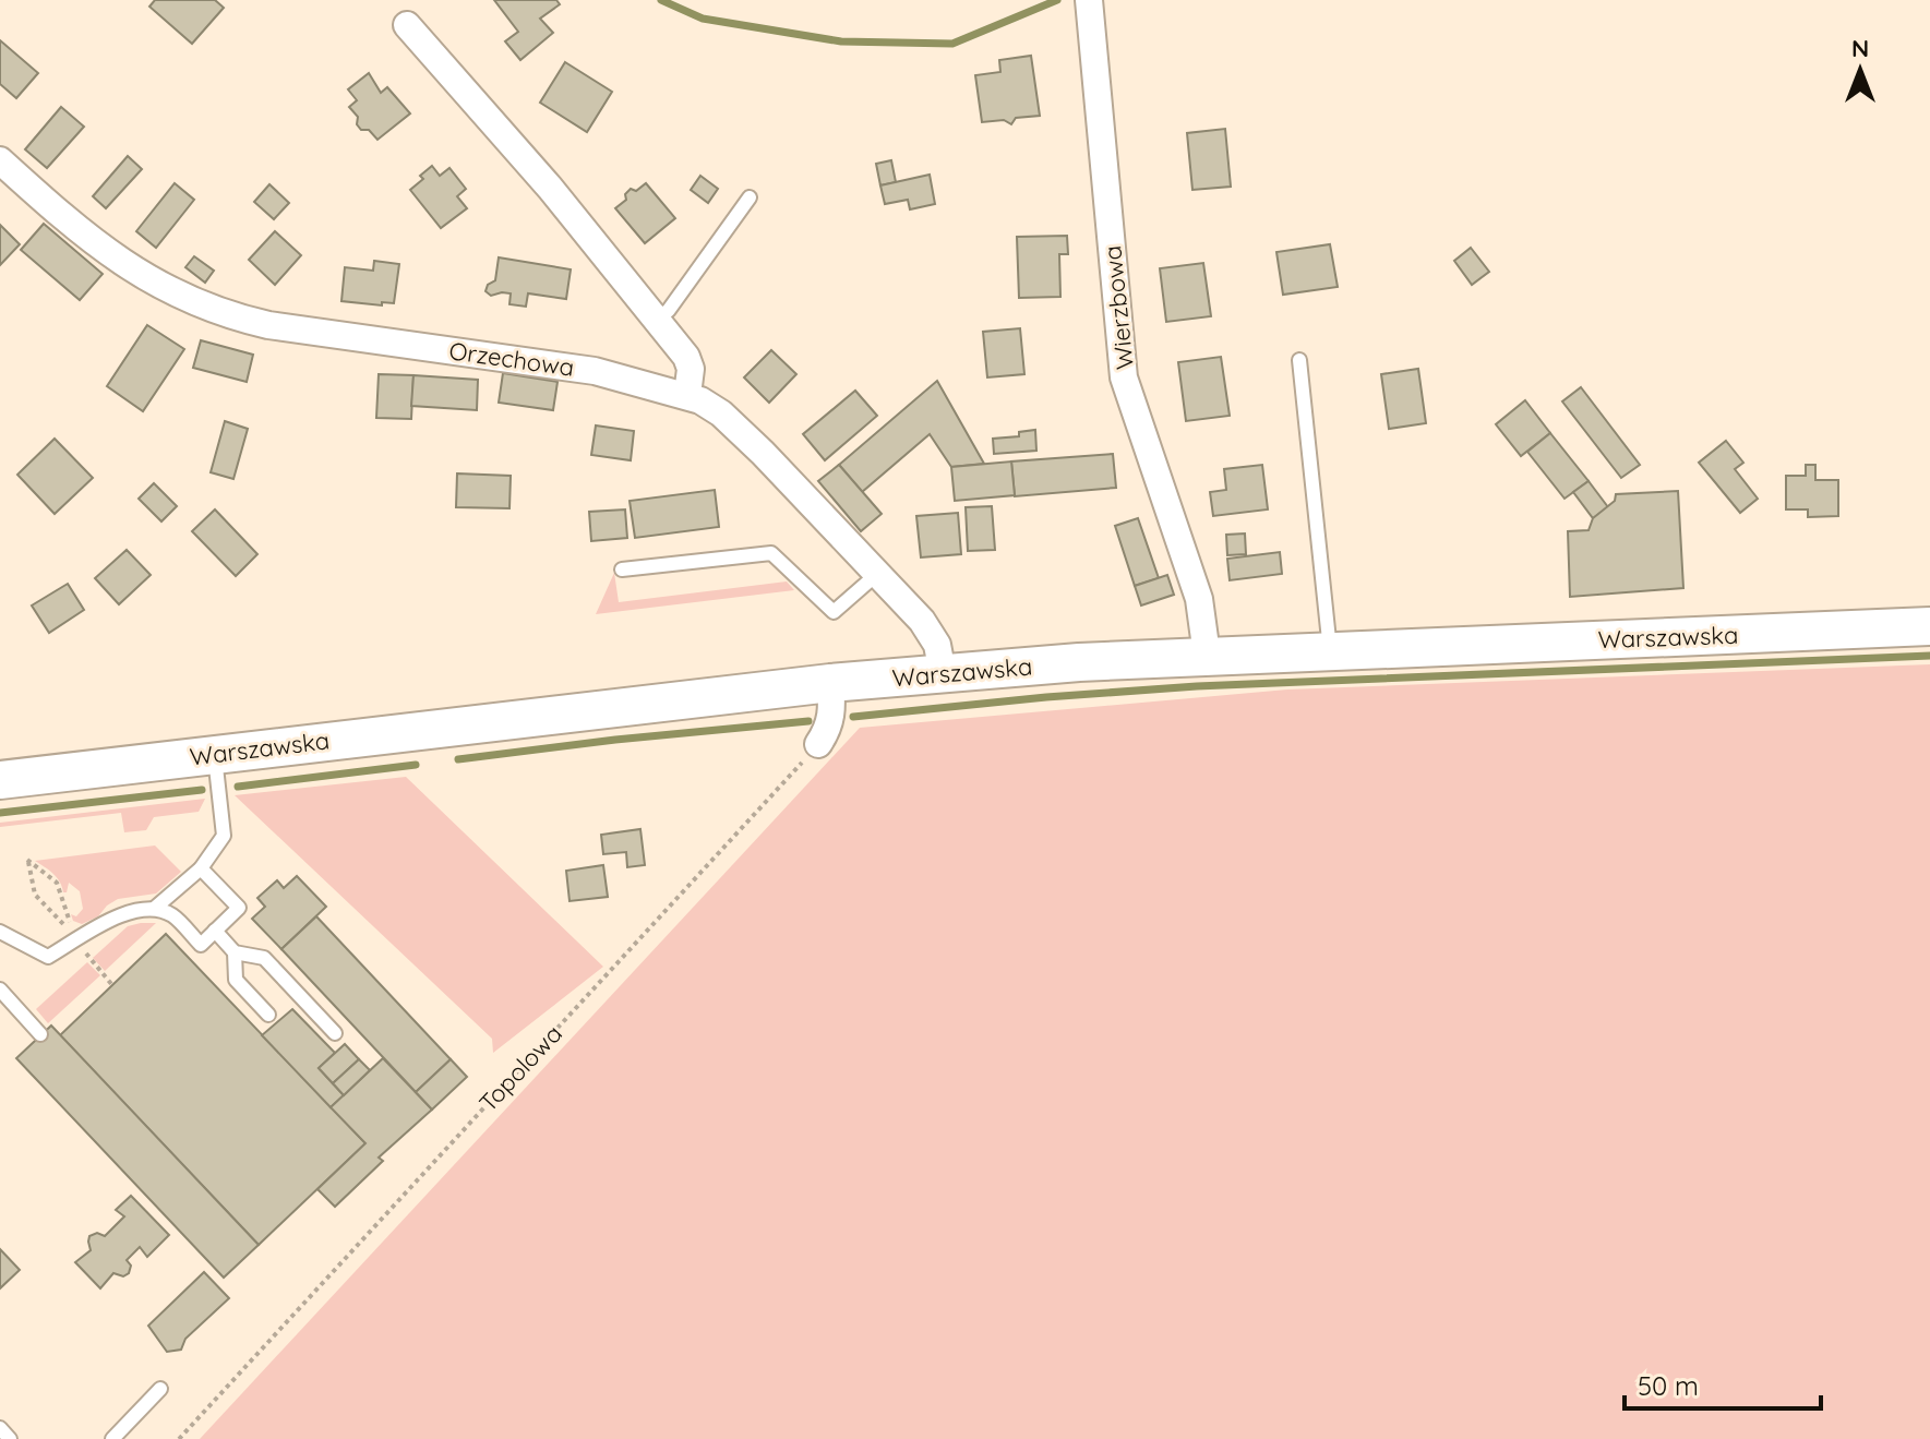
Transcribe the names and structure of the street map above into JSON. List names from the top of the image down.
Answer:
{
  "streets": {
    "main road": ["Warszawska"],
    "street": ["Wierzbowa", "Orzechowa"],
    "path": ["Topolowa"]
  },
  "crossings": [
    ["Wierzbowa", "Warszawska"],
    ["Orzechowa", "Warszawska"]
  ],
  "scale_bar": "50 m",
  "north": "top"
}
